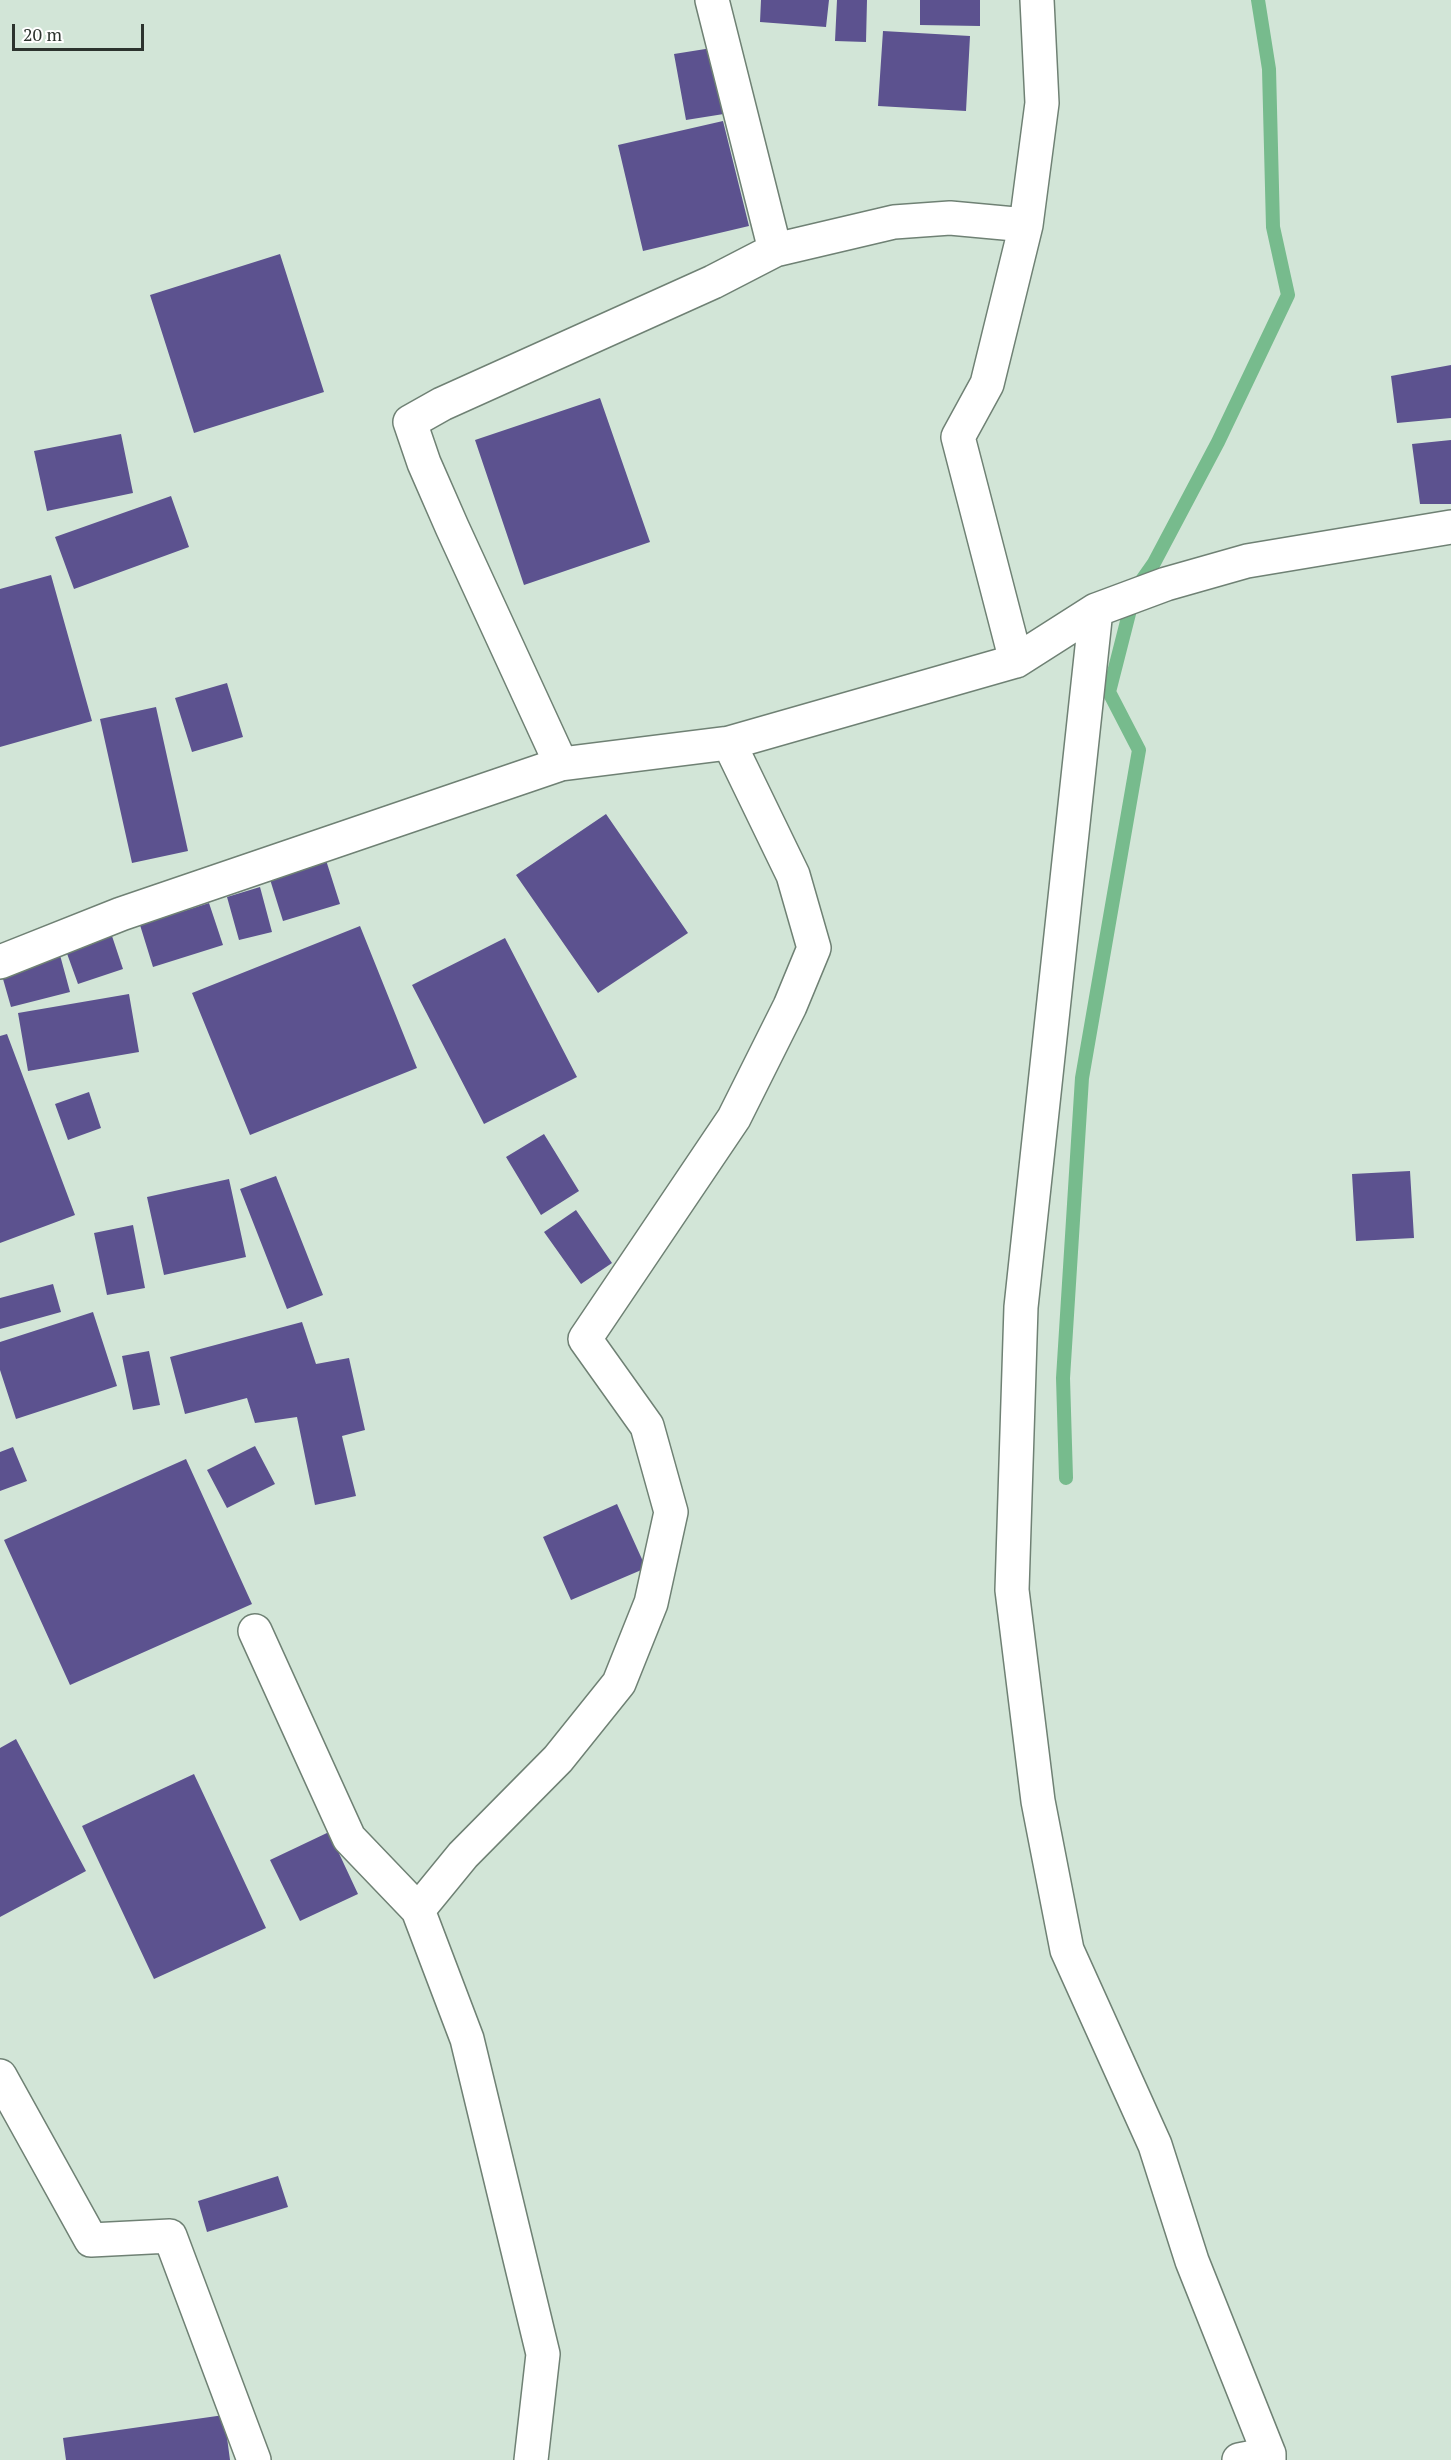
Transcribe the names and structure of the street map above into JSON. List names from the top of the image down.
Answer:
{
  "scale_bar": "20 m"
}
